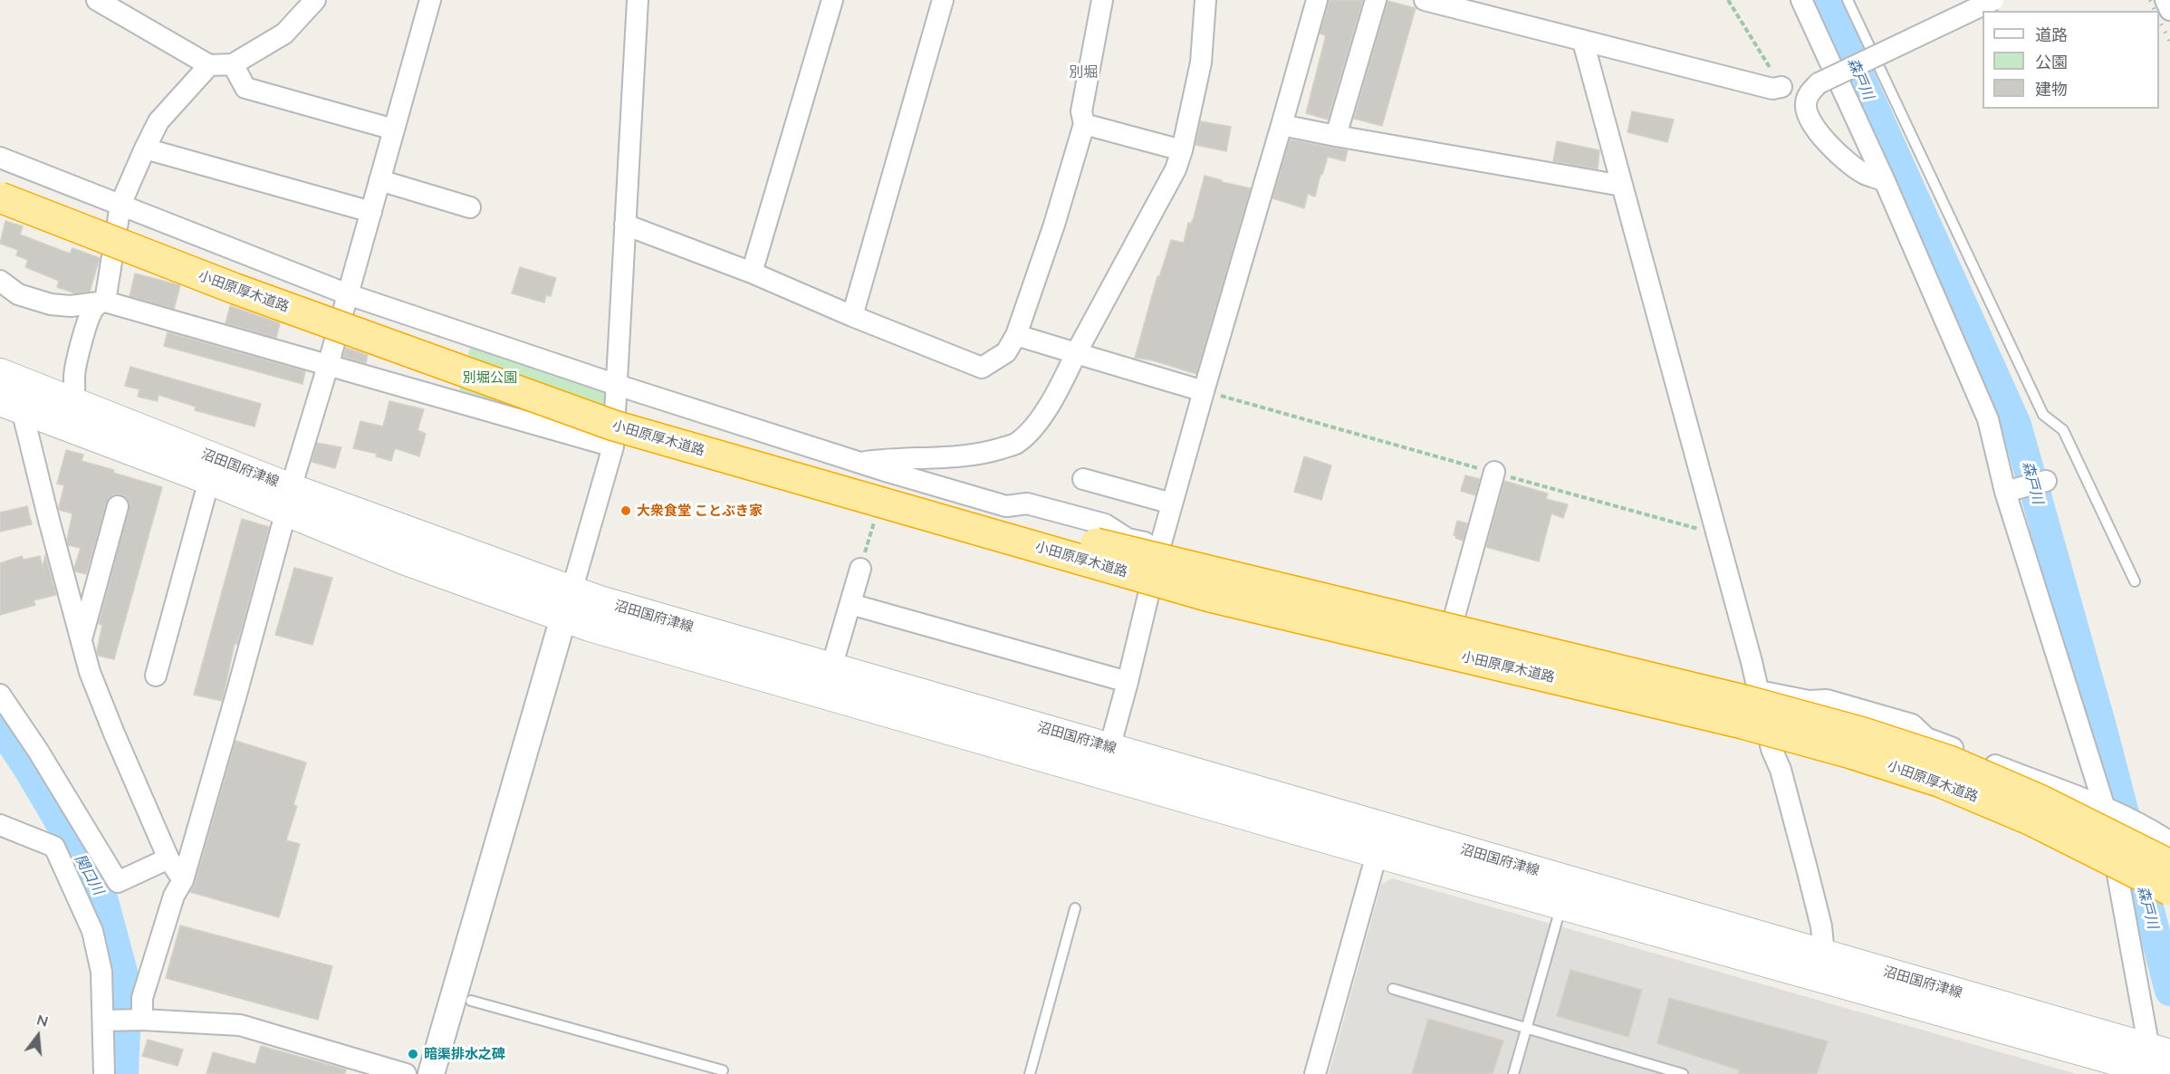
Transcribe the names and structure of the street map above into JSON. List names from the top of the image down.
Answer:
{
  "streets": {
    "highway": ["小田原厚木道路"],
    "main road": ["沼田国府津線"]
  },
  "districts": ["別堀"],
  "water": ["森戸川", "関口川"],
  "parks": ["別堀公園"],
  "places": ["大衆食堂 ことぶき家", "暗渠排水之碑"],
  "legend": ["道路", "公園", "建物"],
  "north": "top"
}
